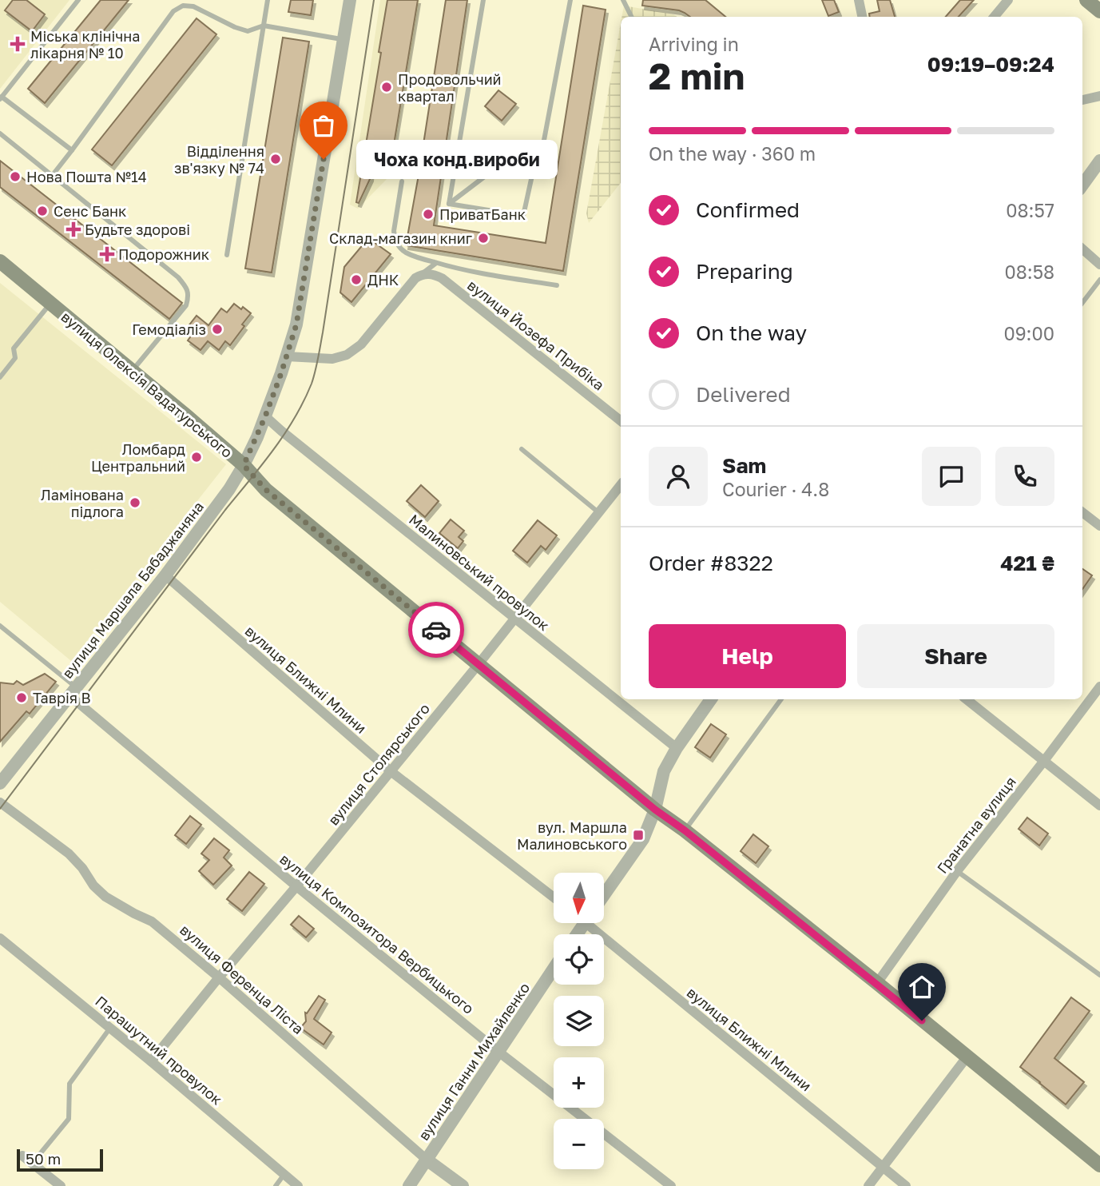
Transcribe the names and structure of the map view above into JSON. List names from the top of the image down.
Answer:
{
  "streets": {
    "main road": ["вулиця Олексія Вадатурського"],
    "street": [
      "вулиця Йозефа Прибіка",
      "Малиновський провулок",
      "вулиця Маршала Бабаджаняна",
      "вулиця Ближні Млини",
      "вулиця Столярського",
      "Гранатна вулиця",
      "вулиця Композитора Вербицького",
      "вулиця Ференца Ліста",
      "Парашутний провулок",
      "вулиця Ганни Михайленко"
    ]
  },
  "crossings": [
    ["вулиця Олексія Вадатурського", "вулиця Маршала Бабаджаняна"],
    ["вулиця Олексія Вадатурського", "вулиця Столярського"],
    ["вулиця Олексія Вадатурського", "Гранатна вулиця"],
    ["Малиновський провулок", "вулиця Маршала Бабаджаняна"],
    ["Малиновський провулок", "вулиця Столярського"],
    ["вулиця Маршала Бабаджаняна", "вулиця Ближні Млини"],
    ["вулиця Маршала Бабаджаняна", "вулиця Композитора Вербицького"],
    ["вулиця Ближні Млини", "вулиця Столярського"],
    ["вулиця Столярського", "вулиця Композитора Вербицького"],
    ["вулиця Столярського", "вулиця Ференца Ліста"],
    ["вулиця Столярського", "Парашутний провулок"],
    ["вулиця Композитора Вербицького", "вулиця Ганни Михайленко"],
    ["вулиця Ференца Ліста", "вулиця Ганни Михайленко"]
  ],
  "places": {
    "health": ["Міська клінічна лікарня № 10", "Будьте здорові", "Подорожник"],
    "other": [
      "Продовольчий квартал",
      "Відділення зв'язку № 74",
      "Чоха конд.вироби",
      "Нова Пошта №14",
      "Сенс Банк",
      "ПриватБанк",
      "Склад-магазин книг",
      "ДНК",
      "Гемодіаліз",
      "Ломбард Центральний",
      "Ламінована підлога",
      "Таврія В"
    ],
    "transit": ["вул. Маршла Малиновського"]
  },
  "scale_bar": "50 m",
  "north": "bottom",
  "page": {
    "heading": ["2 min", "Arriving in", "09:19–09:24"],
    "panel": [
      "Sam",
      "Courier · 4.8",
      "Order #8322",
      "421 ₴"
    ],
    "bar": "On the way · 360 m",
    "bubble": "Чоха конд.вироби",
    "list": [
      ["Confirmed", "08:57"],
      ["Preparing", "08:58"],
      ["On the way", "09:00"],
      "Delivered"
    ],
    "buttons": ["Help", "Share"],
    "map_buttons": ["+", "−"],
    "scale": "50 m"
  }
}
